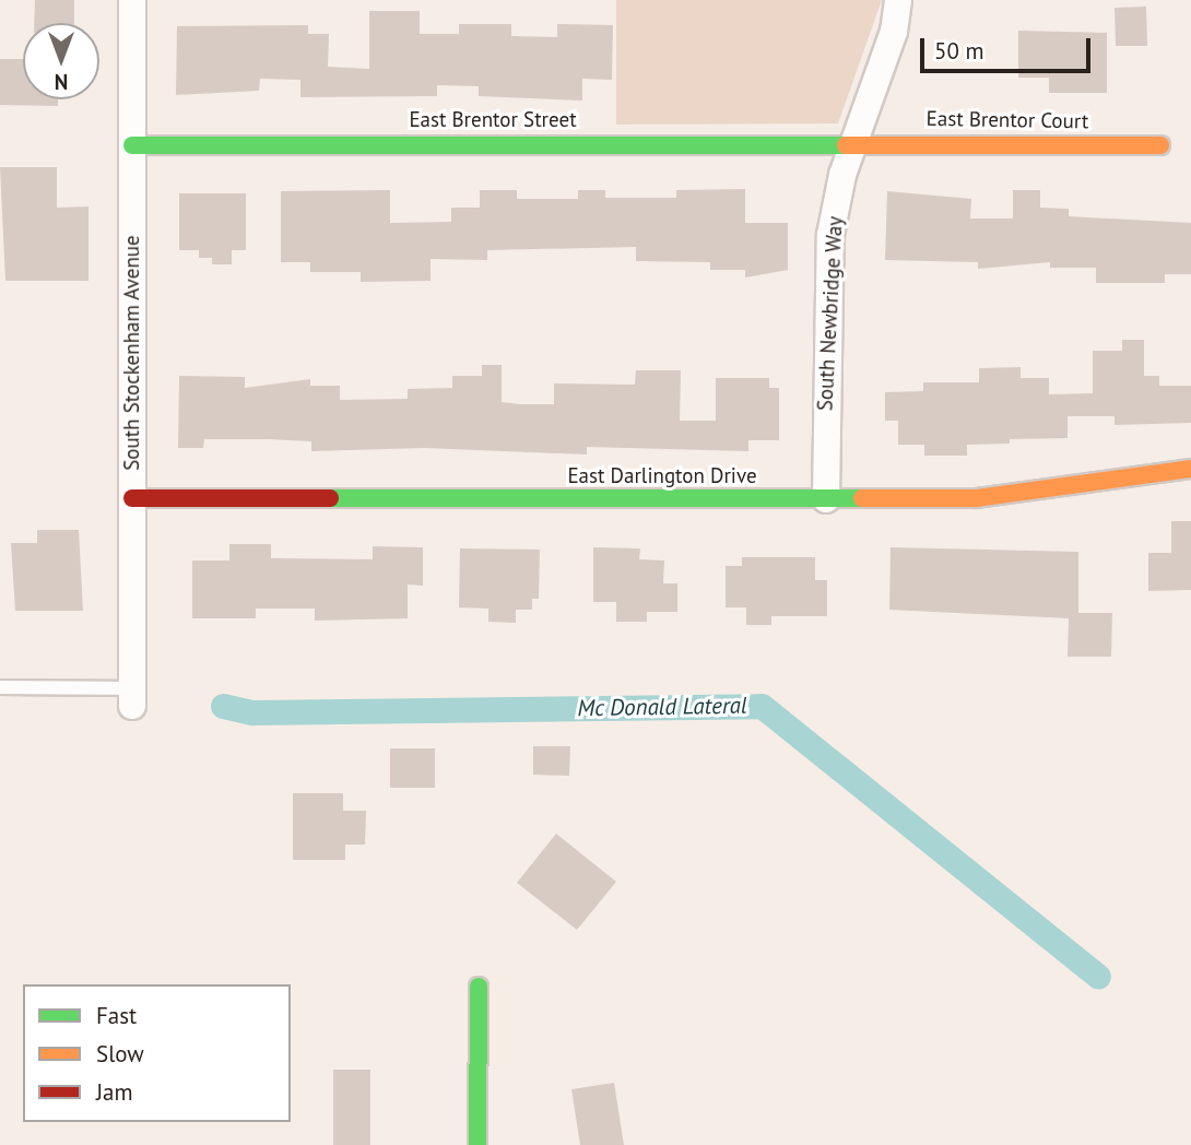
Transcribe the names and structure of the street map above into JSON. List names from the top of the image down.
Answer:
{
  "streets": {
    "street": [
      "East Brentor Street",
      "East Brentor Court",
      "South Newbridge Way",
      "South Stockenham Avenue",
      "East Darlington Drive"
    ]
  },
  "crossings": [
    ["East Brentor Street", "East Brentor Court"],
    ["East Brentor Street", "South Newbridge Way"],
    ["East Brentor Street", "South Stockenham Avenue"],
    ["East Brentor Court", "South Newbridge Way"],
    ["South Newbridge Way", "East Darlington Drive"],
    ["South Stockenham Avenue", "East Darlington Drive"]
  ],
  "water": ["Mc Donald Lateral"],
  "legend": ["Fast", "Slow", "Jam"],
  "scale_bar": "50 m",
  "north": "bottom"
}
